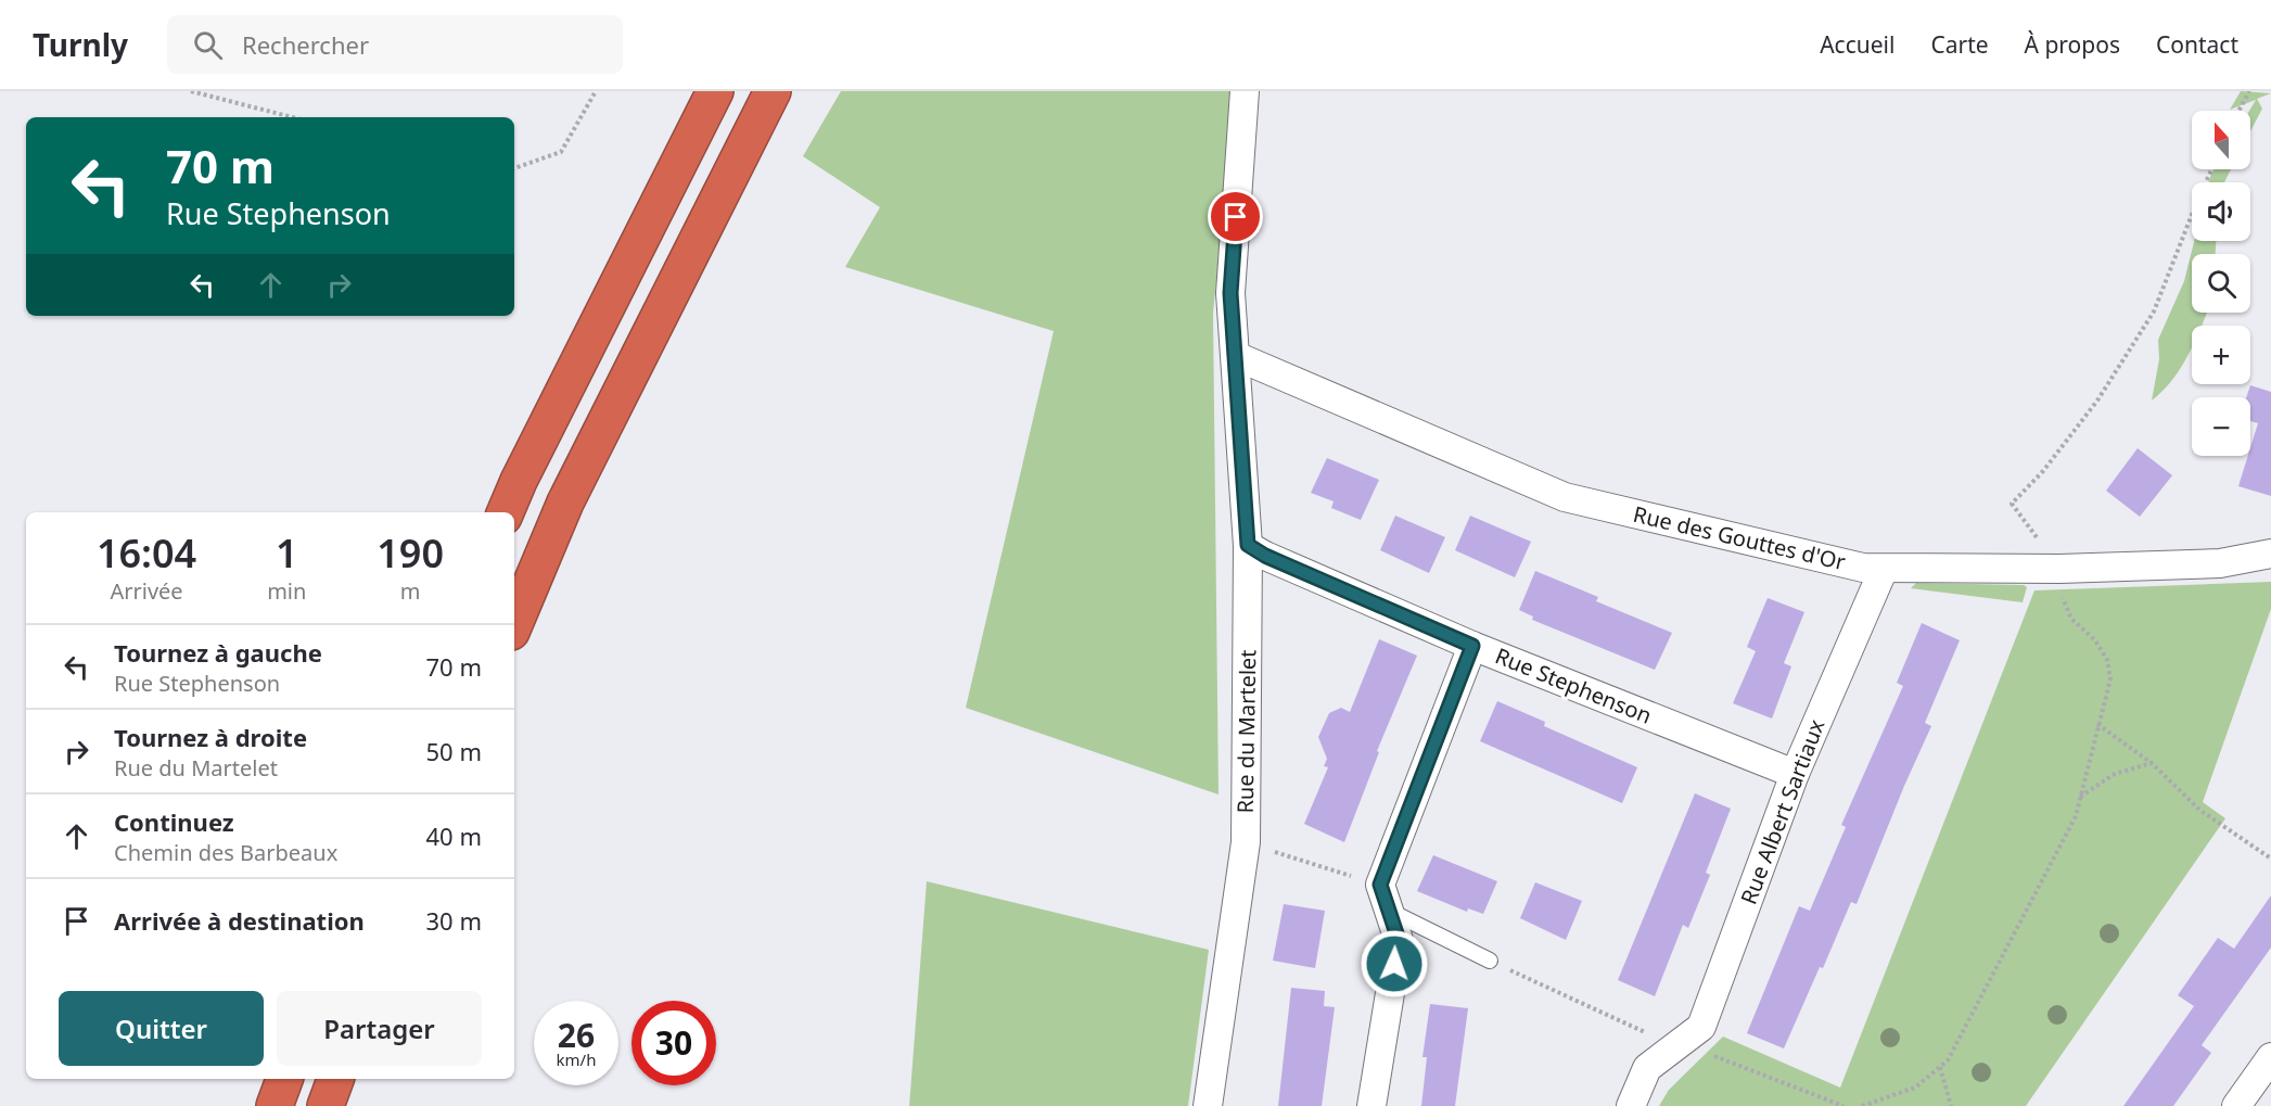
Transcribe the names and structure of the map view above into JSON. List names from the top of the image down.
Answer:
{
  "streets": {
    "street": [
      "Rue des Gouttes d'Or",
      "Rue Stephenson",
      "Rue du Martelet",
      "Rue Albert Sartiaux"
    ]
  },
  "crossings": [
    ["Rue des Gouttes d'Or", "Rue du Martelet"],
    ["Rue des Gouttes d'Or", "Rue Albert Sartiaux"],
    ["Rue Stephenson", "Rue du Martelet"],
    ["Rue Stephenson", "Rue Albert Sartiaux"]
  ],
  "north": "top",
  "page": {
    "header": "Turnly",
    "search": "Rechercher",
    "nav": [
      "Accueil",
      "Carte",
      "À propos",
      "Contact"
    ],
    "map_buttons": ["+", "−"],
    "turn": ["70 m", "Rue Stephenson"],
    "eta": [
      "16:04",
      "Arrivée",
      "1",
      "min",
      "190",
      "m"
    ],
    "list": [
      {
        "name": "Tournez à gauche",
        "note": "Rue Stephenson",
        "value": "70 m"
      },
      {
        "name": "Tournez à droite",
        "note": "Rue du Martelet",
        "value": "50 m"
      },
      {
        "name": "Continuez",
        "note": "Chemin des Barbeaux",
        "value": "40 m"
      },
      {
        "name": "Arrivée à destination",
        "value": "30 m"
      }
    ],
    "buttons": ["Quitter", "Partager"],
    "speed": "26 km/h",
    "limit": "30"
  }
}
